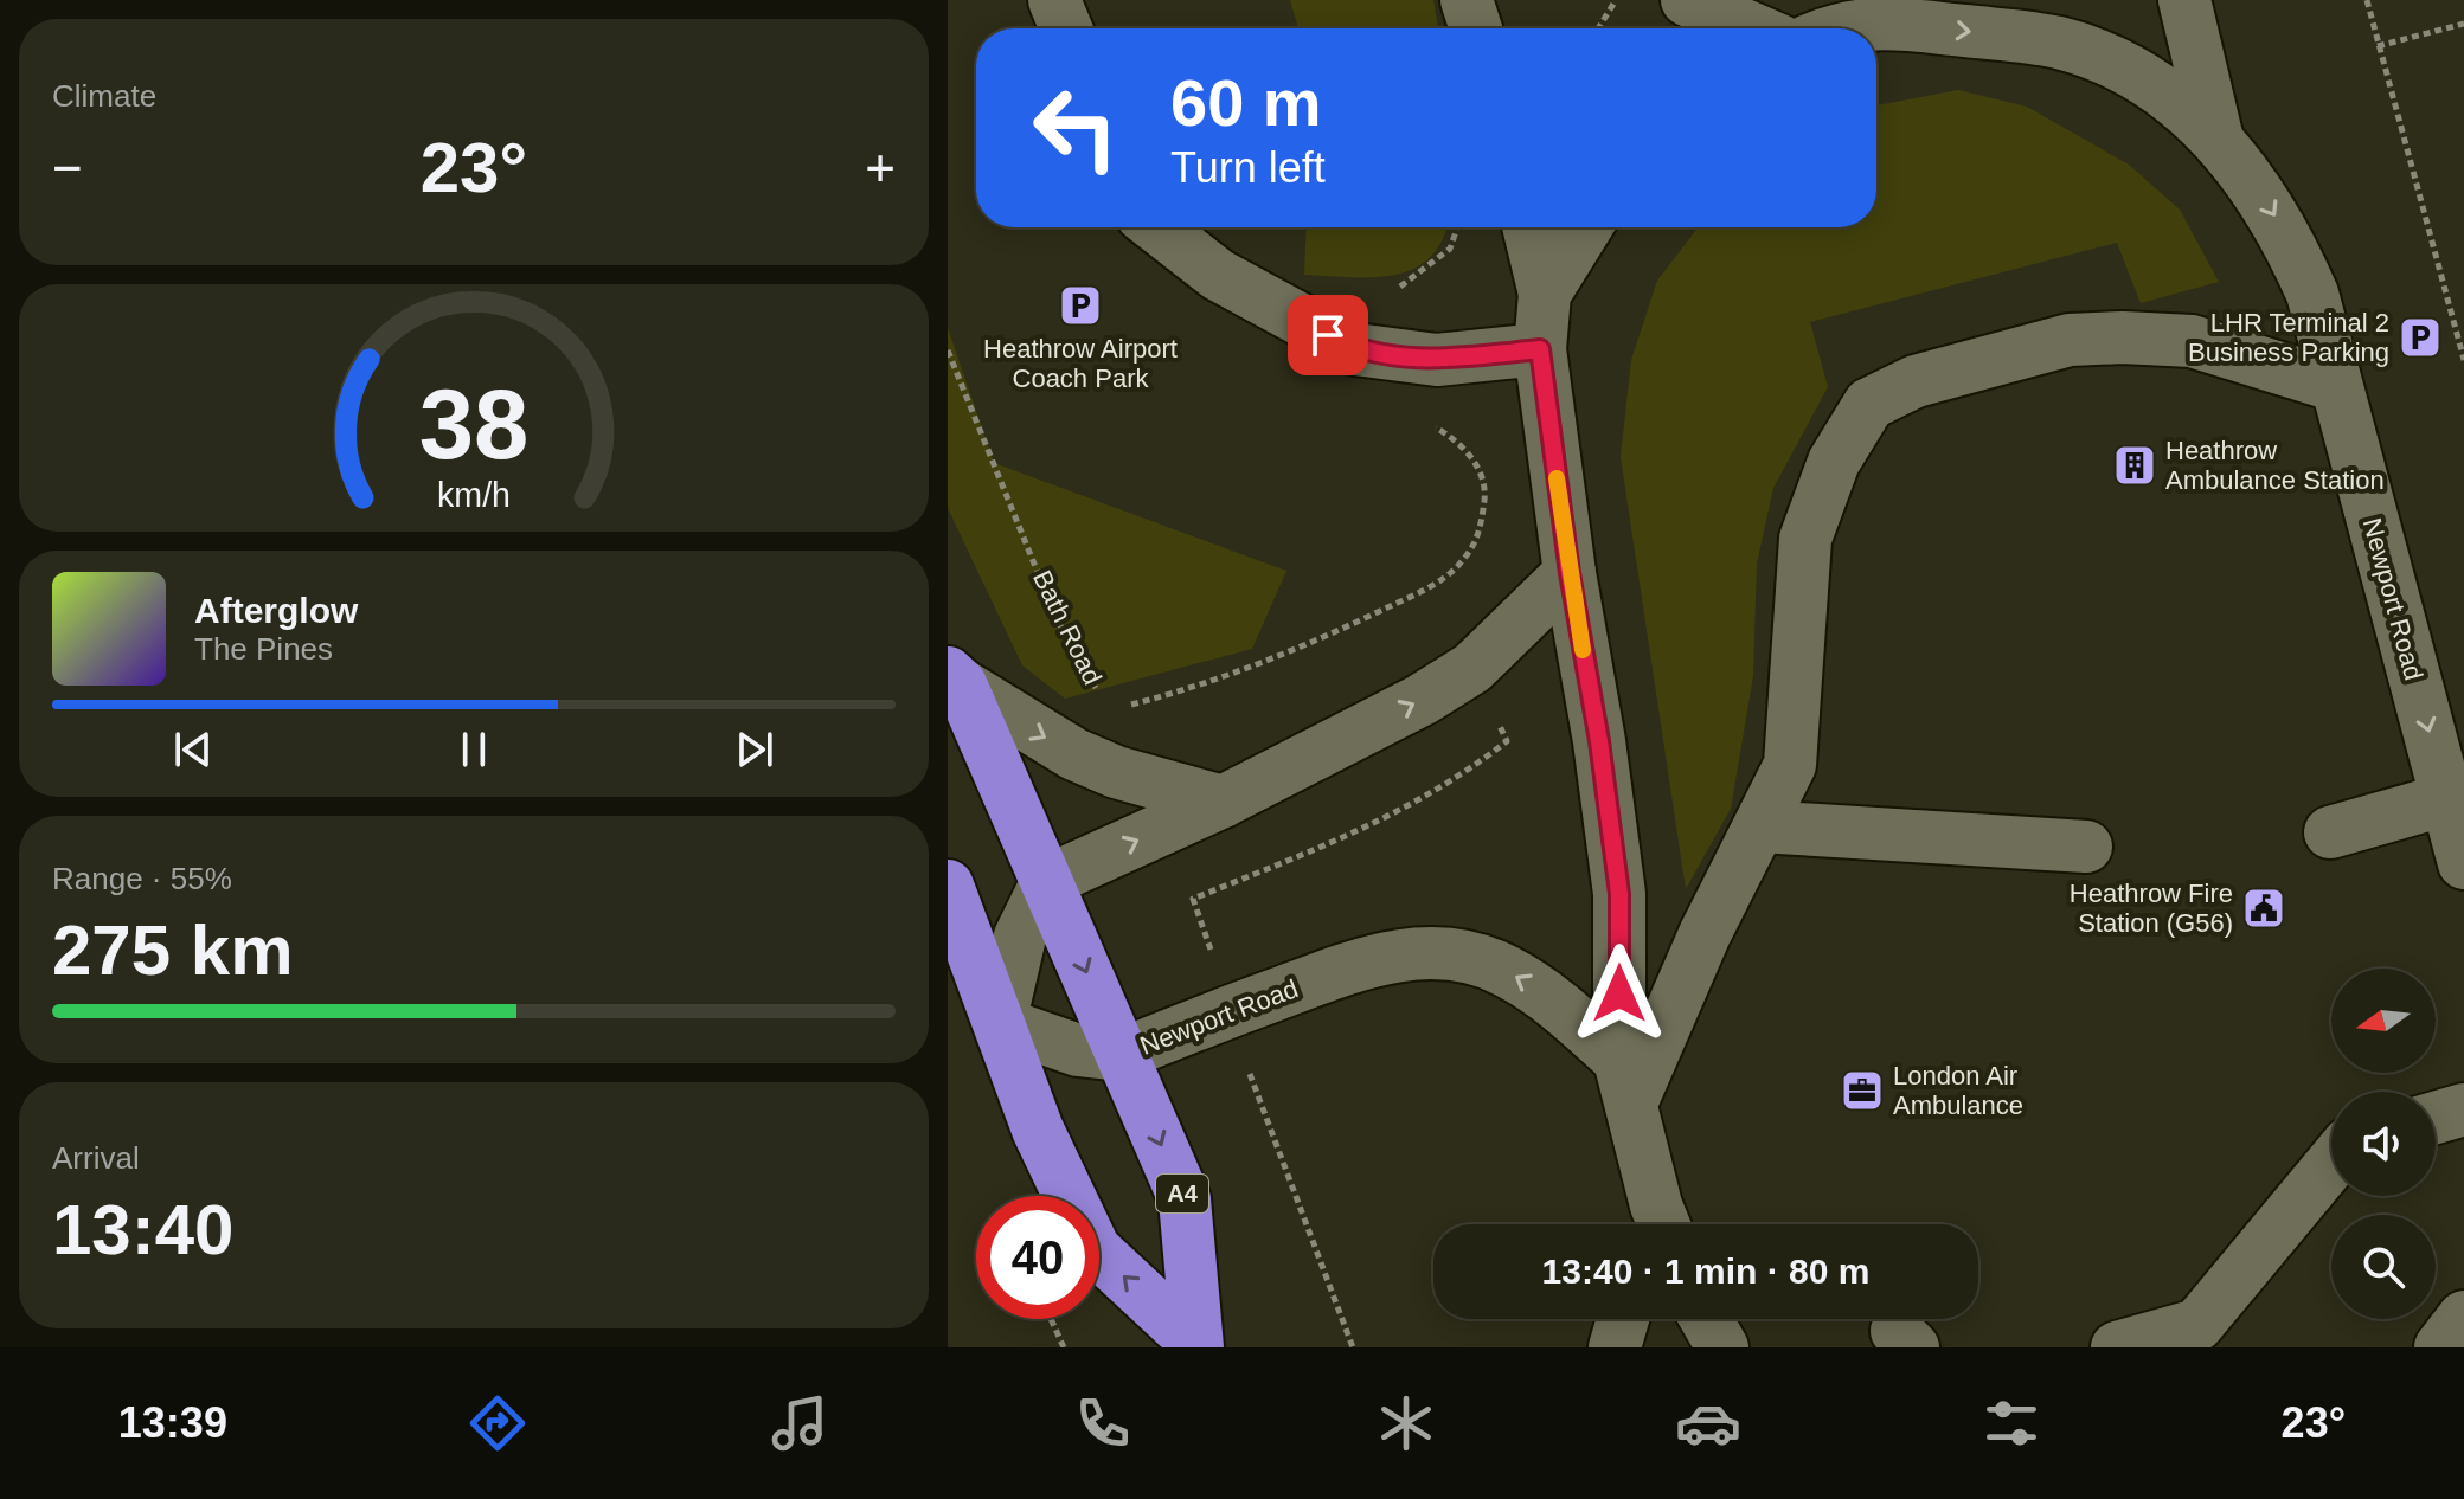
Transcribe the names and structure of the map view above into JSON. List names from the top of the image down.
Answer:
{
  "streets": {
    "highway": ["A4"],
    "street": ["Newport Road"],
    "path": ["Bath Road"]
  },
  "crossings": [
    ["Newport Road", "A4"]
  ],
  "places": {
    "parking": ["Heathrow Airport Coach Park", "LHR Terminal 2 Business Parking"],
    "building": ["Heathrow Ambulance Station"],
    "public building": ["Heathrow Fire Station (G56)"],
    "office": ["London Air Ambulance"]
  },
  "north": "left",
  "page": {
    "tile": [
      "Climate",
      ["Range · 55%", "275 km"],
      ["Arrival", "13:40"]
    ],
    "turn": ["60 m", "Turn left"],
    "heat": ["−", "23°", "+"],
    "song": ["Afterglow", "The Pines"],
    "limit": "40",
    "trip": "13:40 · 1 min · 80 m",
    "tabs": ["13:39", "23°"],
    "gauge": ["38", "km/h"]
  }
}
